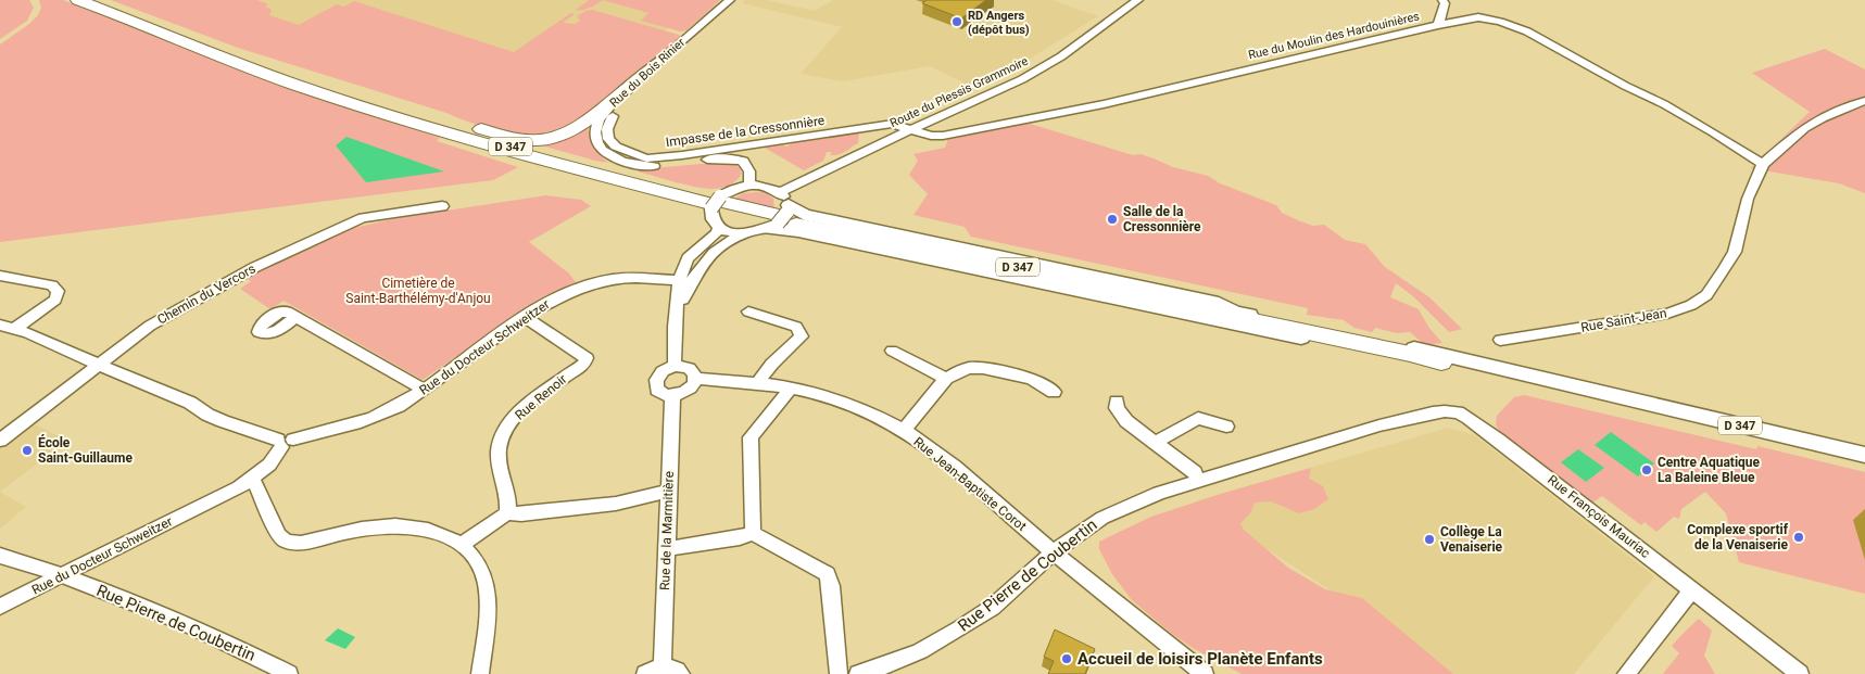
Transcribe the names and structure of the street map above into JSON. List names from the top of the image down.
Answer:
{
  "streets": {
    "highway": ["D 347"],
    "street": [
      "Rue du Moulin des Hardouinières",
      "Rue du Bois Rinier",
      "Route du Plessis Grammoire",
      "Impasse de la Cressonnière",
      "Chemin du Vercors",
      "Rue Saint-Jean",
      "Rue du Docteur Schweitzer",
      "Rue Renoir",
      "Rue Jean-Baptiste Corot",
      "Rue François Mauriac",
      "Rue de la Marmitière",
      "Rue Pierre de Coubertin"
    ]
  },
  "crossings": [
    ["Rue du Moulin des Hardouinières", "Route du Plessis Grammoire"],
    ["Rue du Moulin des Hardouinières", "Impasse de la Cressonnière"],
    ["Rue du Moulin des Hardouinières", "Rue Saint-Jean"],
    ["Route du Plessis Grammoire", "Impasse de la Cressonnière"],
    ["Route du Plessis Grammoire", "D 347"],
    ["Rue du Docteur Schweitzer", "Rue Renoir"],
    ["Rue du Docteur Schweitzer", "Rue Pierre de Coubertin"],
    ["Rue Jean-Baptiste Corot", "Rue de la Marmitière"],
    ["Rue Jean-Baptiste Corot", "Rue Pierre de Coubertin"],
    ["Rue François Mauriac", "Rue Pierre de Coubertin"]
  ],
  "parks": ["Cimetière de Saint-Barthélémy-d'Anjou"],
  "places": [
    "RD Angers (dépôt bus)",
    "Salle de la Cressonnière",
    "École Saint-Guillaume",
    "Centre Aquatique La Baleine Bleue",
    "Complexe sportif de la Venaiserie",
    "Collège La Venaiserie",
    "Accueil de loisirs Planète Enfants"
  ]
}
